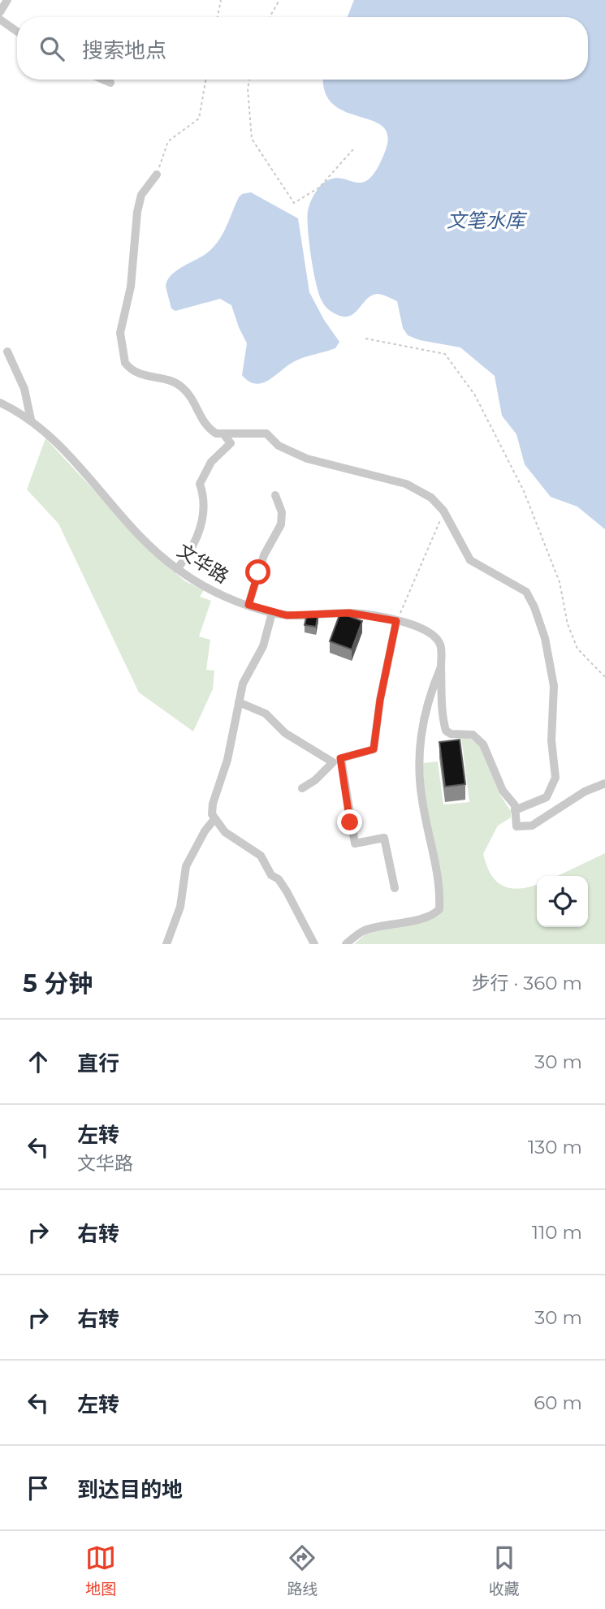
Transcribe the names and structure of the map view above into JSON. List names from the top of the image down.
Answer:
{
  "streets": {
    "street": ["文华路"]
  },
  "water": ["文笔水库"],
  "page": {
    "search": "搜索地点",
    "heading": ["5 分钟", "步行 · 360 m"],
    "list": [
      ["直行", "30 m"],
      ["左转", "文华路", "130 m"],
      ["右转", "110 m"],
      ["右转", "30 m"],
      ["左转", "60 m"],
      "到达目的地"
    ],
    "nav": ["地图", "路线", "收藏"]
  }
}
